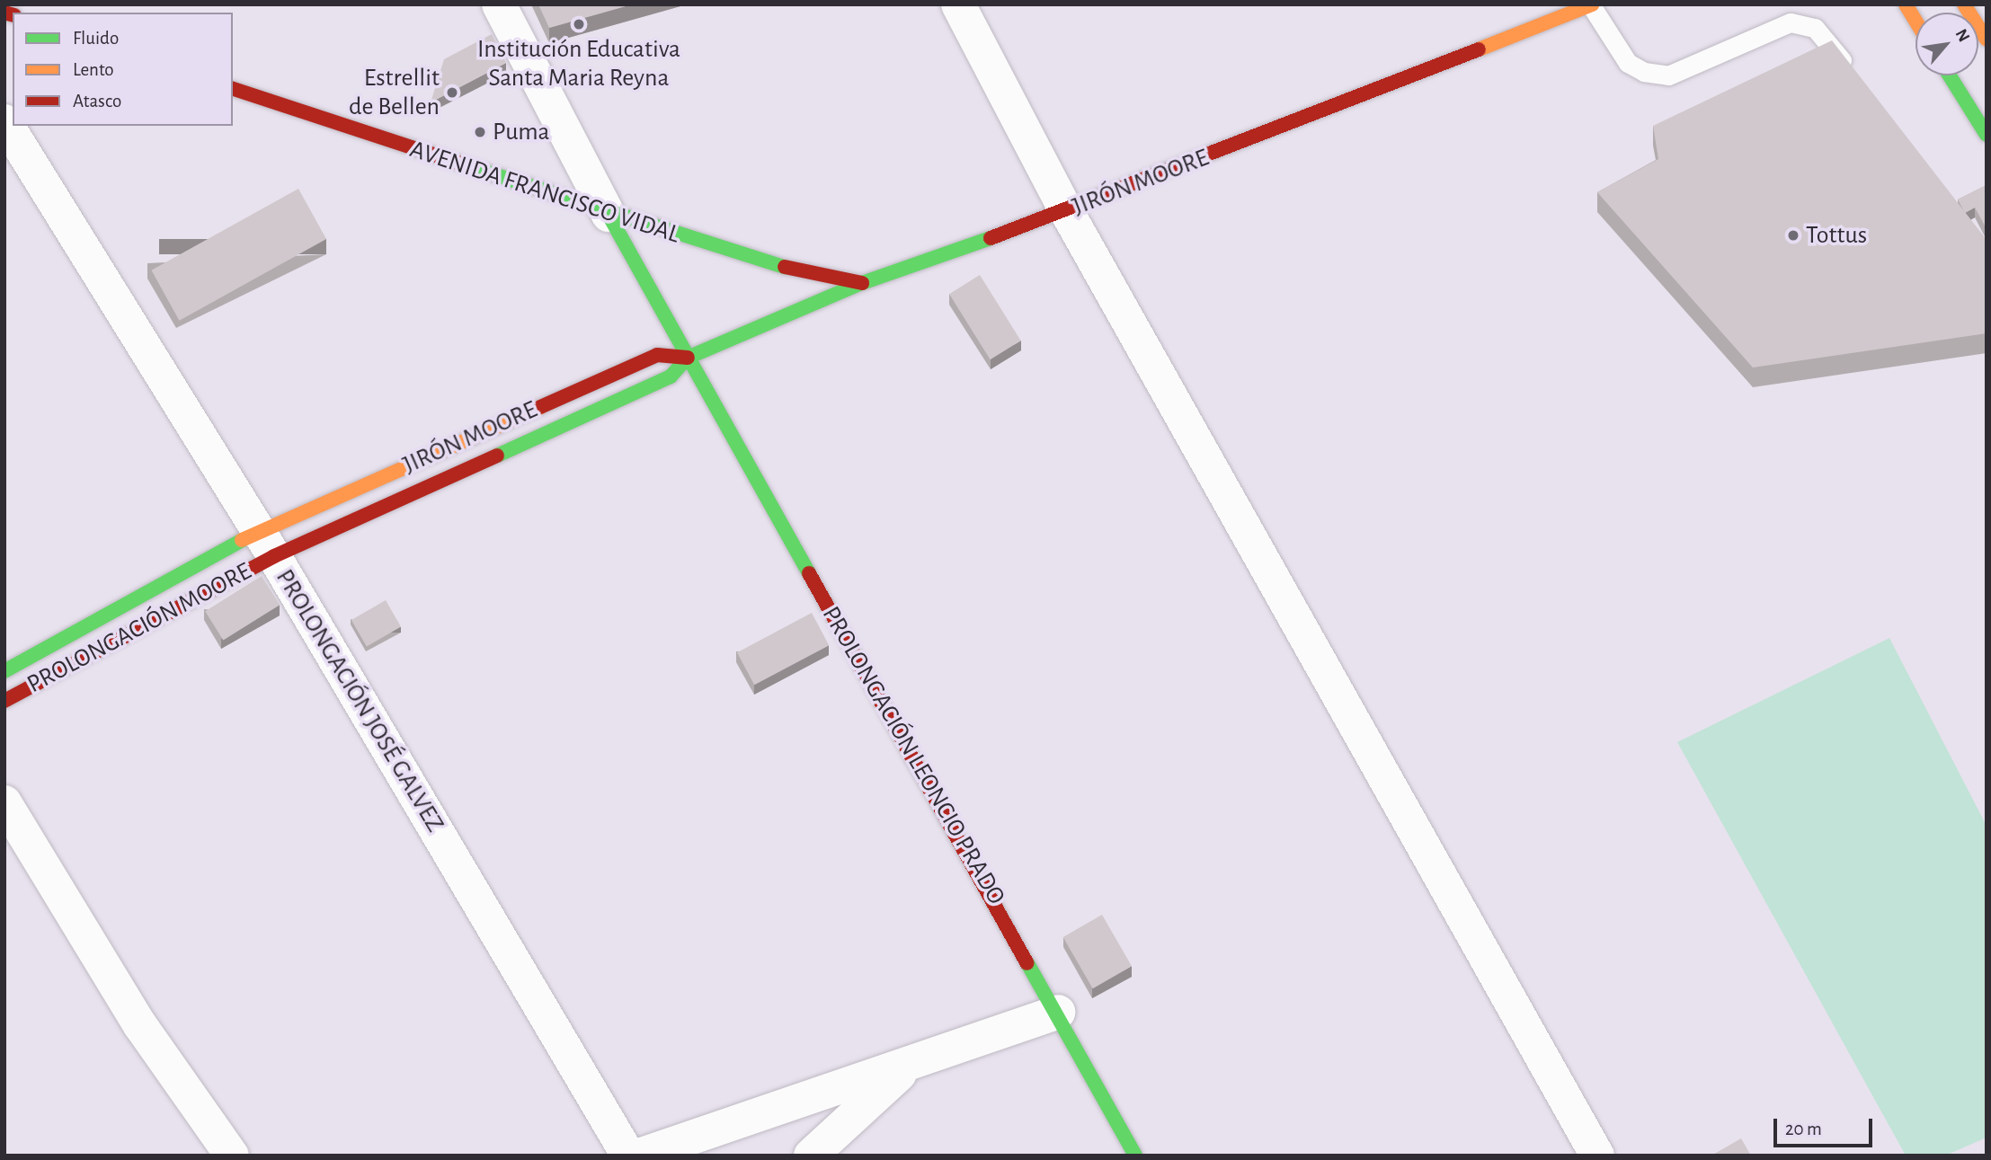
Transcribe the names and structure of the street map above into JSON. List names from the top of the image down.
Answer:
{
  "streets": {
    "street": [
      "JIRÓN MOORE",
      "AVENIDA FRANCISCO VIDAL",
      "PROLONGACIÓN MOORE",
      "PROLONGACIÓN JOSÉ GALVEZ",
      "PROLONGACIÓN LEONCIO PRADO"
    ]
  },
  "crossings": [
    ["JIRÓN MOORE", "AVENIDA FRANCISCO VIDAL"],
    ["JIRÓN MOORE", "PROLONGACIÓN MOORE"],
    ["JIRÓN MOORE", "PROLONGACIÓN JOSÉ GALVEZ"],
    ["JIRÓN MOORE", "PROLONGACIÓN LEONCIO PRADO"],
    ["AVENIDA FRANCISCO VIDAL", "PROLONGACIÓN LEONCIO PRADO"],
    ["PROLONGACIÓN MOORE", "PROLONGACIÓN JOSÉ GALVEZ"]
  ],
  "places": [
    "Institución Educativa Santa Maria Reyna",
    "Estrellit de Bellen",
    "Puma",
    "Tottus"
  ],
  "legend": ["Fluido", "Lento", "Atasco"],
  "scale_bar": "20 m",
  "north": "top right"
}
